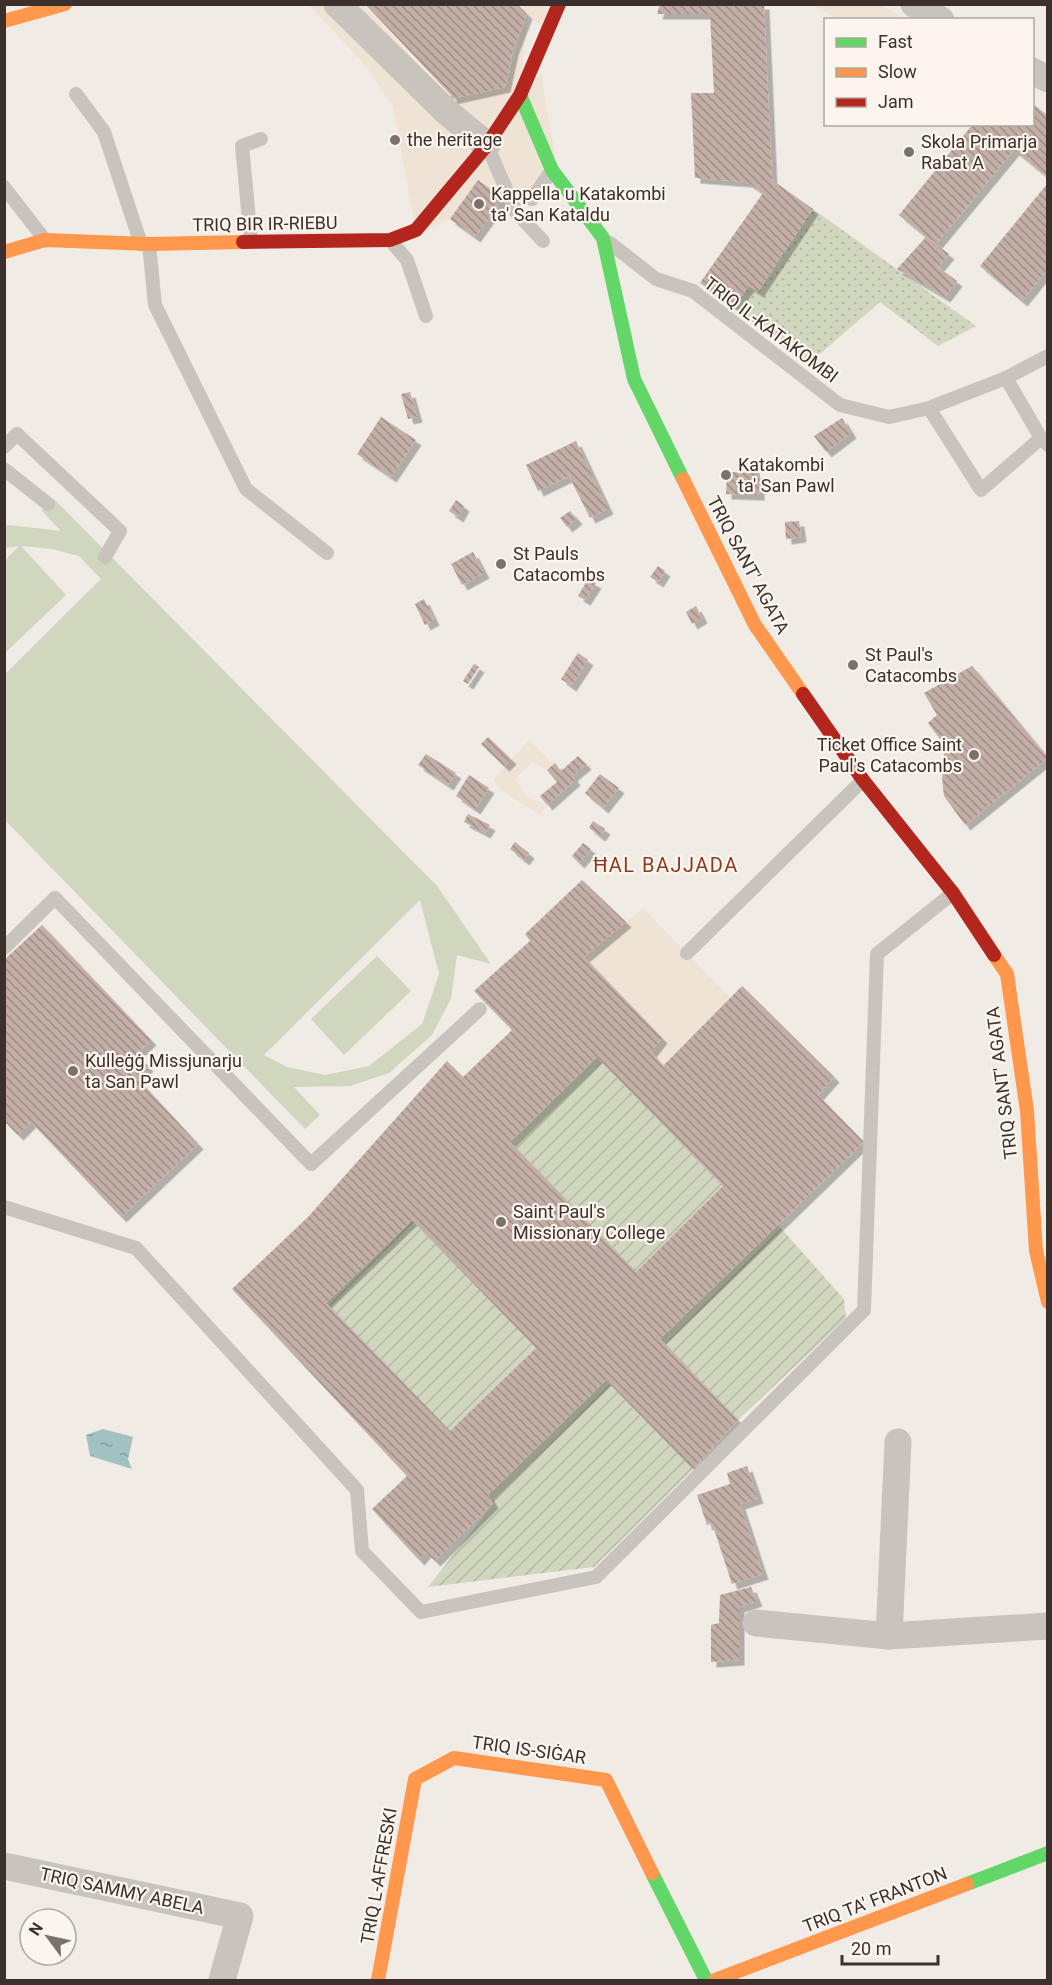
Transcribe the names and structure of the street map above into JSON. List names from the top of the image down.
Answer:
{
  "streets": {
    "street": [
      "TRIQ BIR IR-RIEBU",
      "TRIQ SANT' AGATA",
      "TRIQ IS-SIĠAR",
      "TRIQ L-AFFRESKI",
      "TRIQ SAMMY ABELA",
      "TRIQ TA' FRANTON"
    ],
    "lane": ["TRIQ IL-KATAKOMBI"]
  },
  "crossings": [
    ["TRIQ BIR IR-RIEBU", "TRIQ SANT' AGATA"],
    ["TRIQ IL-KATAKOMBI", "TRIQ SANT' AGATA"],
    ["TRIQ IS-SIĠAR", "TRIQ L-AFFRESKI"]
  ],
  "districts": ["ĦAL BAJJADA"],
  "places": [
    "the heritage",
    "Skola Primarja Rabat A",
    "Kappella u Katakombi ta' San Kataldu",
    "Katakombi ta' San Pawl",
    "St Pauls Catacombs",
    "St Paul's Catacombs",
    "Ticket Office Saint Paul's Catacombs",
    "Kulleġġ Missjunarju ta San Pawl",
    "Saint Paul's Missionary College"
  ],
  "legend": ["Fast", "Slow", "Jam"],
  "scale_bar": "20 m",
  "north": "top left"
}
